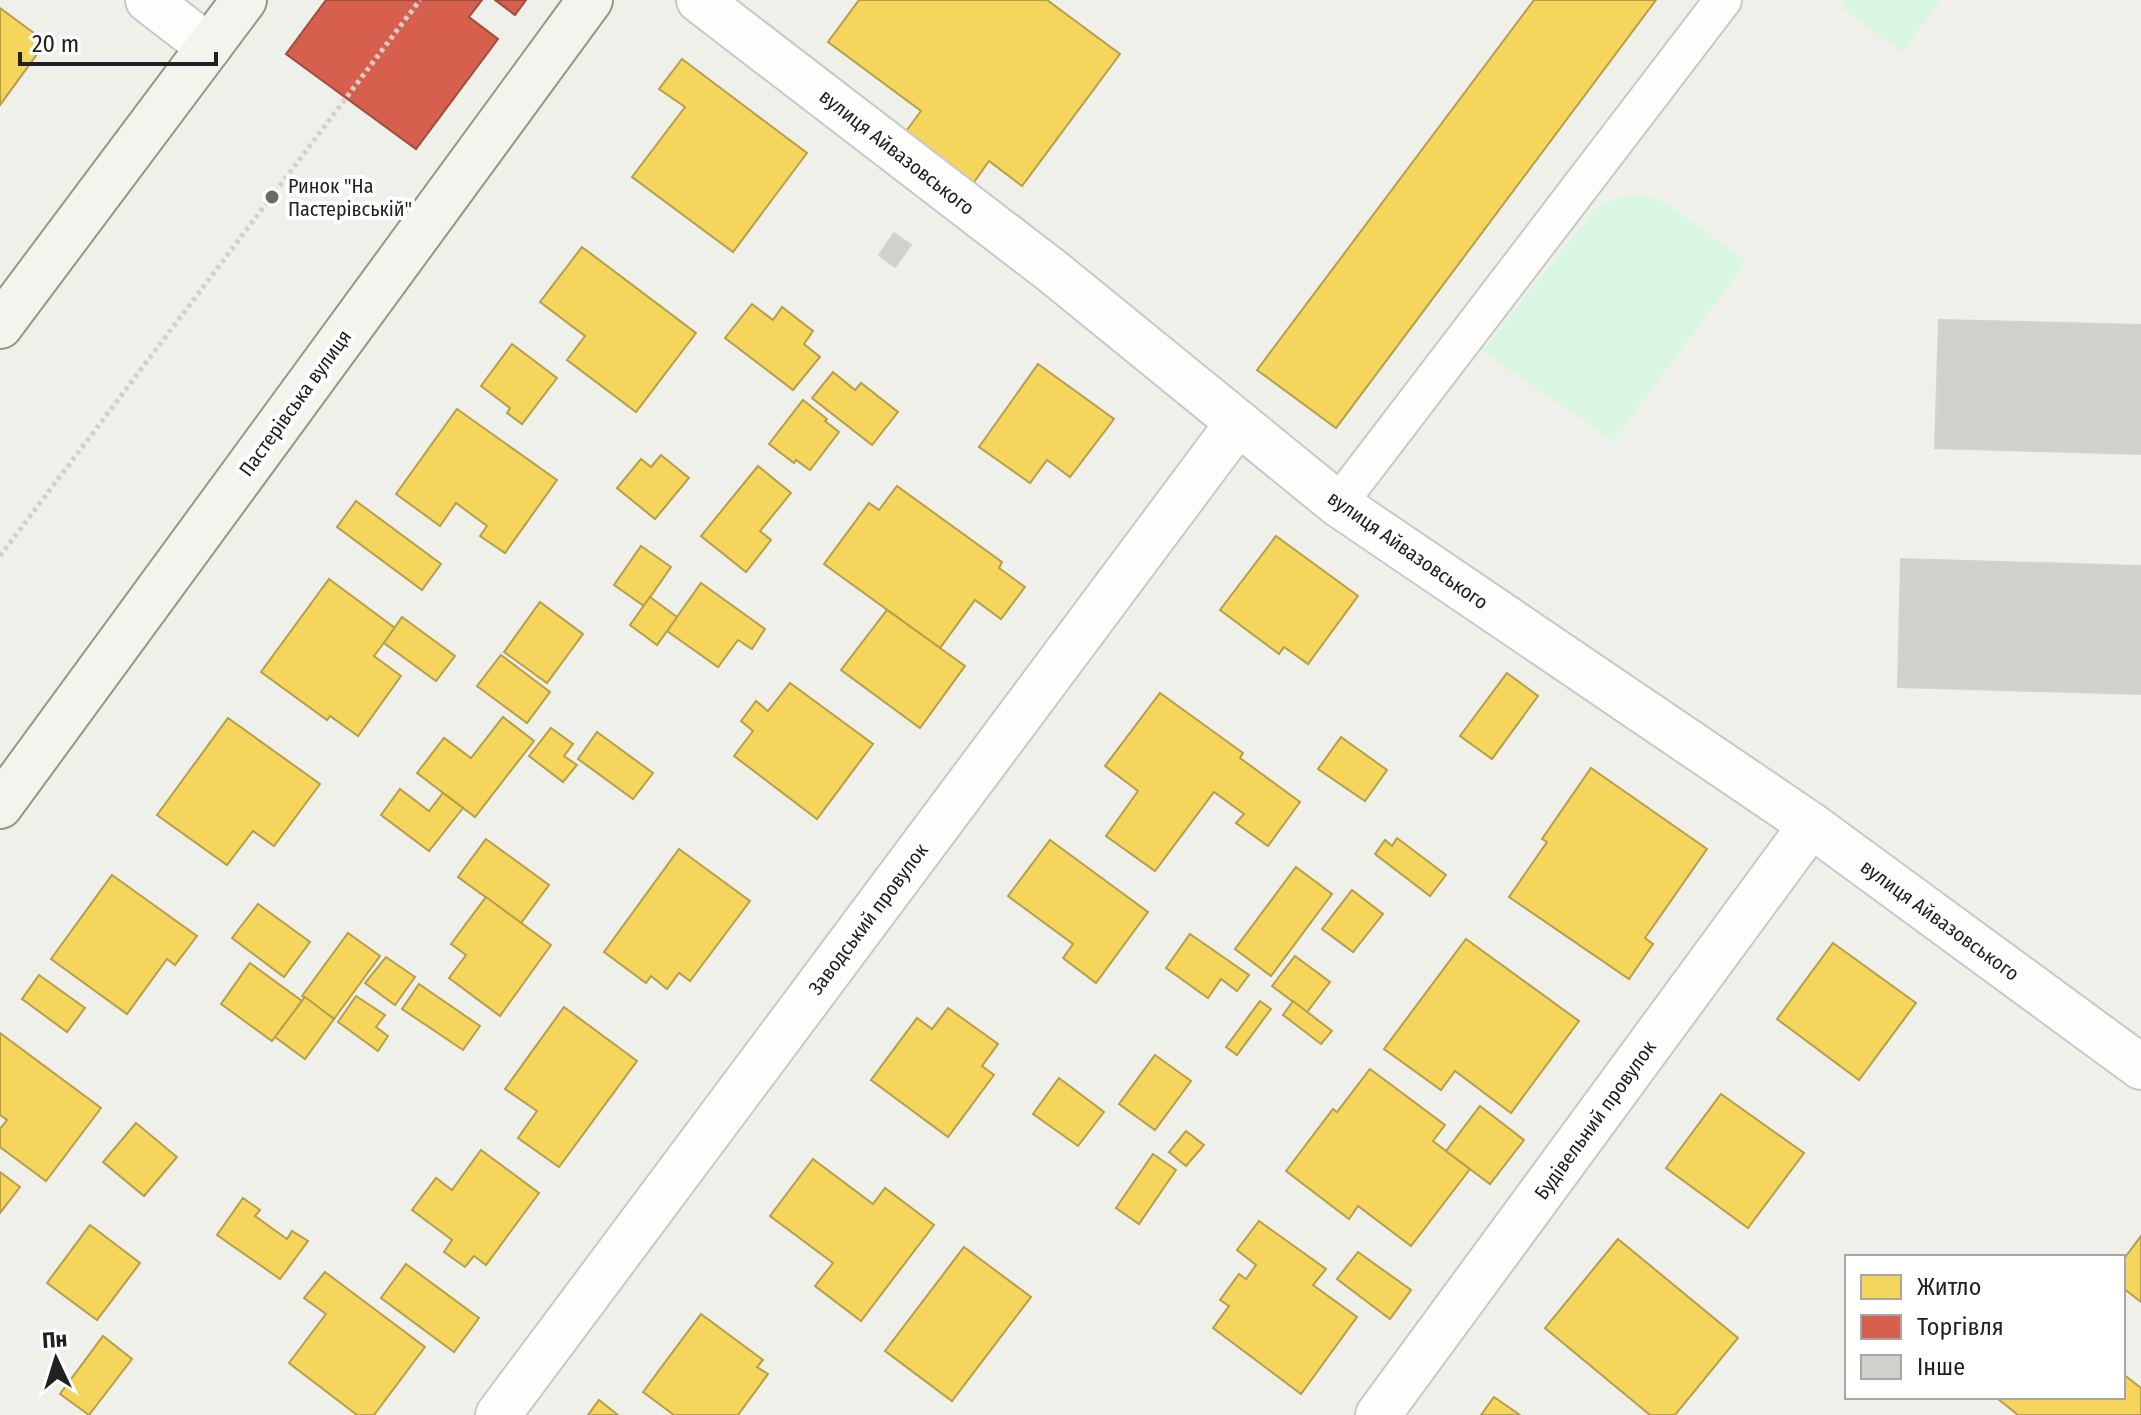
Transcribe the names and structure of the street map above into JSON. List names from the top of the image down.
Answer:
{
  "streets": {
    "main road": ["Пастерівська вулиця"],
    "street": ["вулиця Айвазовського", "Заводський провулок", "Будівельний провулок"]
  },
  "crossings": [
    ["вулиця Айвазовського", "Заводський провулок"],
    ["вулиця Айвазовського", "Будівельний провулок"]
  ],
  "places": ["Ринок \"На Пастерівській\""],
  "legend": ["Житло", "Торгівля", "Інше"],
  "scale_bar": "20 m",
  "north": "top"
}
